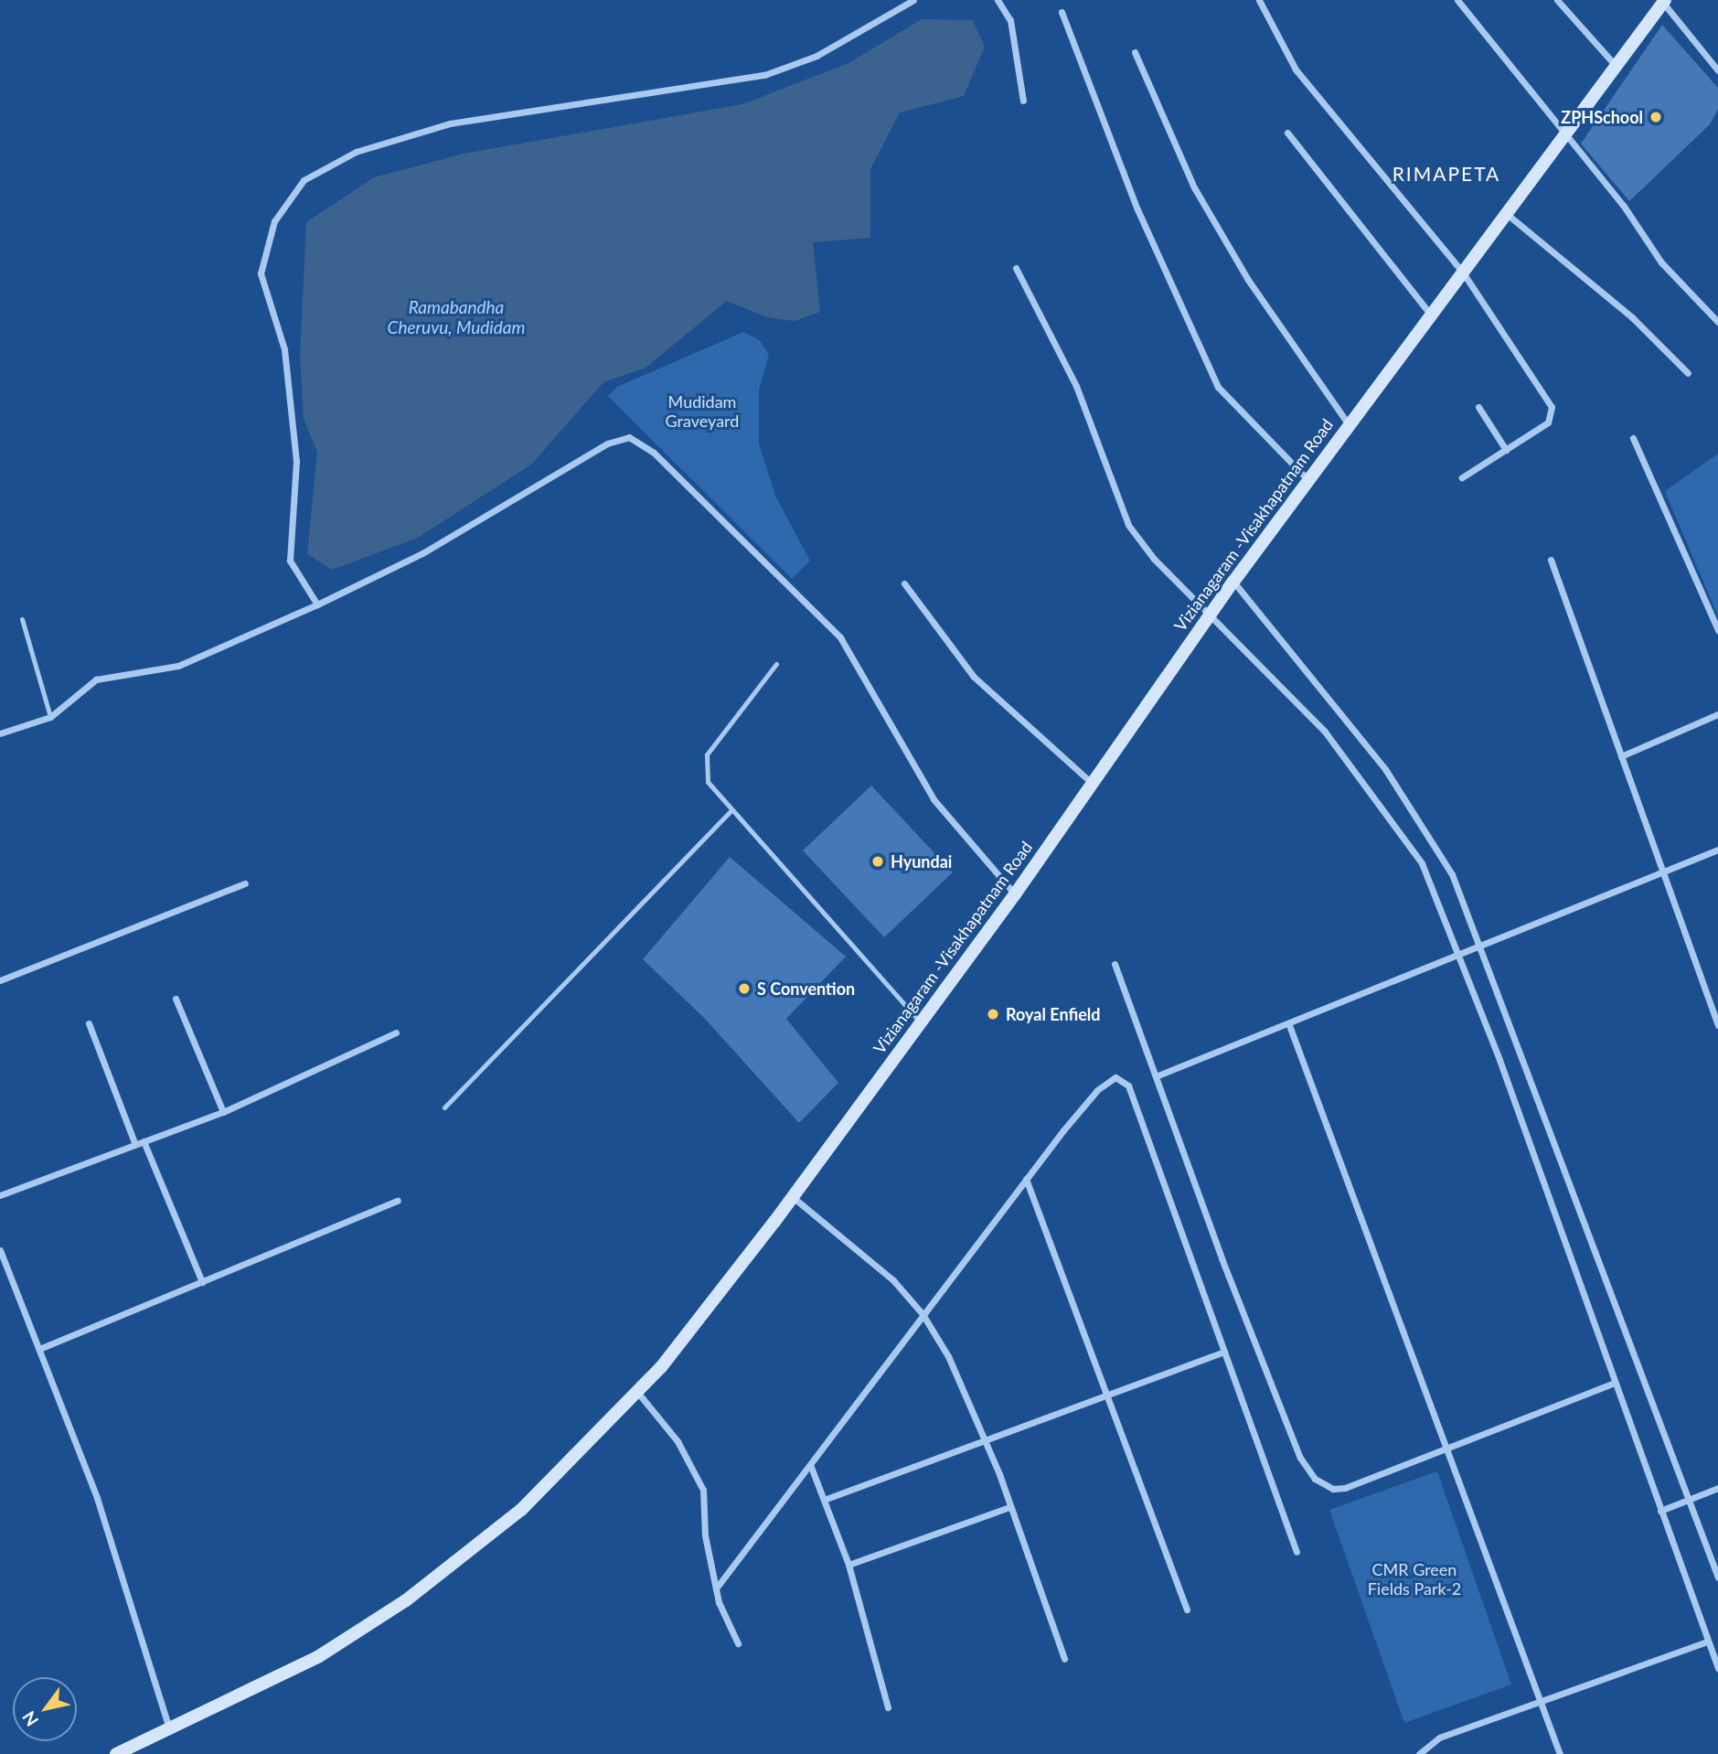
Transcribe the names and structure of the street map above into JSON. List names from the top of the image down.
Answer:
{
  "streets": {
    "main road": ["Vizianagaram -Visakhapatnam Road"]
  },
  "districts": ["RIMAPETA"],
  "water": ["Ramabandha Cheruvu, Mudidam"],
  "parks": ["Mudidam Graveyard", "CMR Green Fields Park-2"],
  "places": [
    "ZPHSchool",
    "Hyundai",
    "S Convention",
    "Royal Enfield"
  ],
  "north": "bottom left"
}
